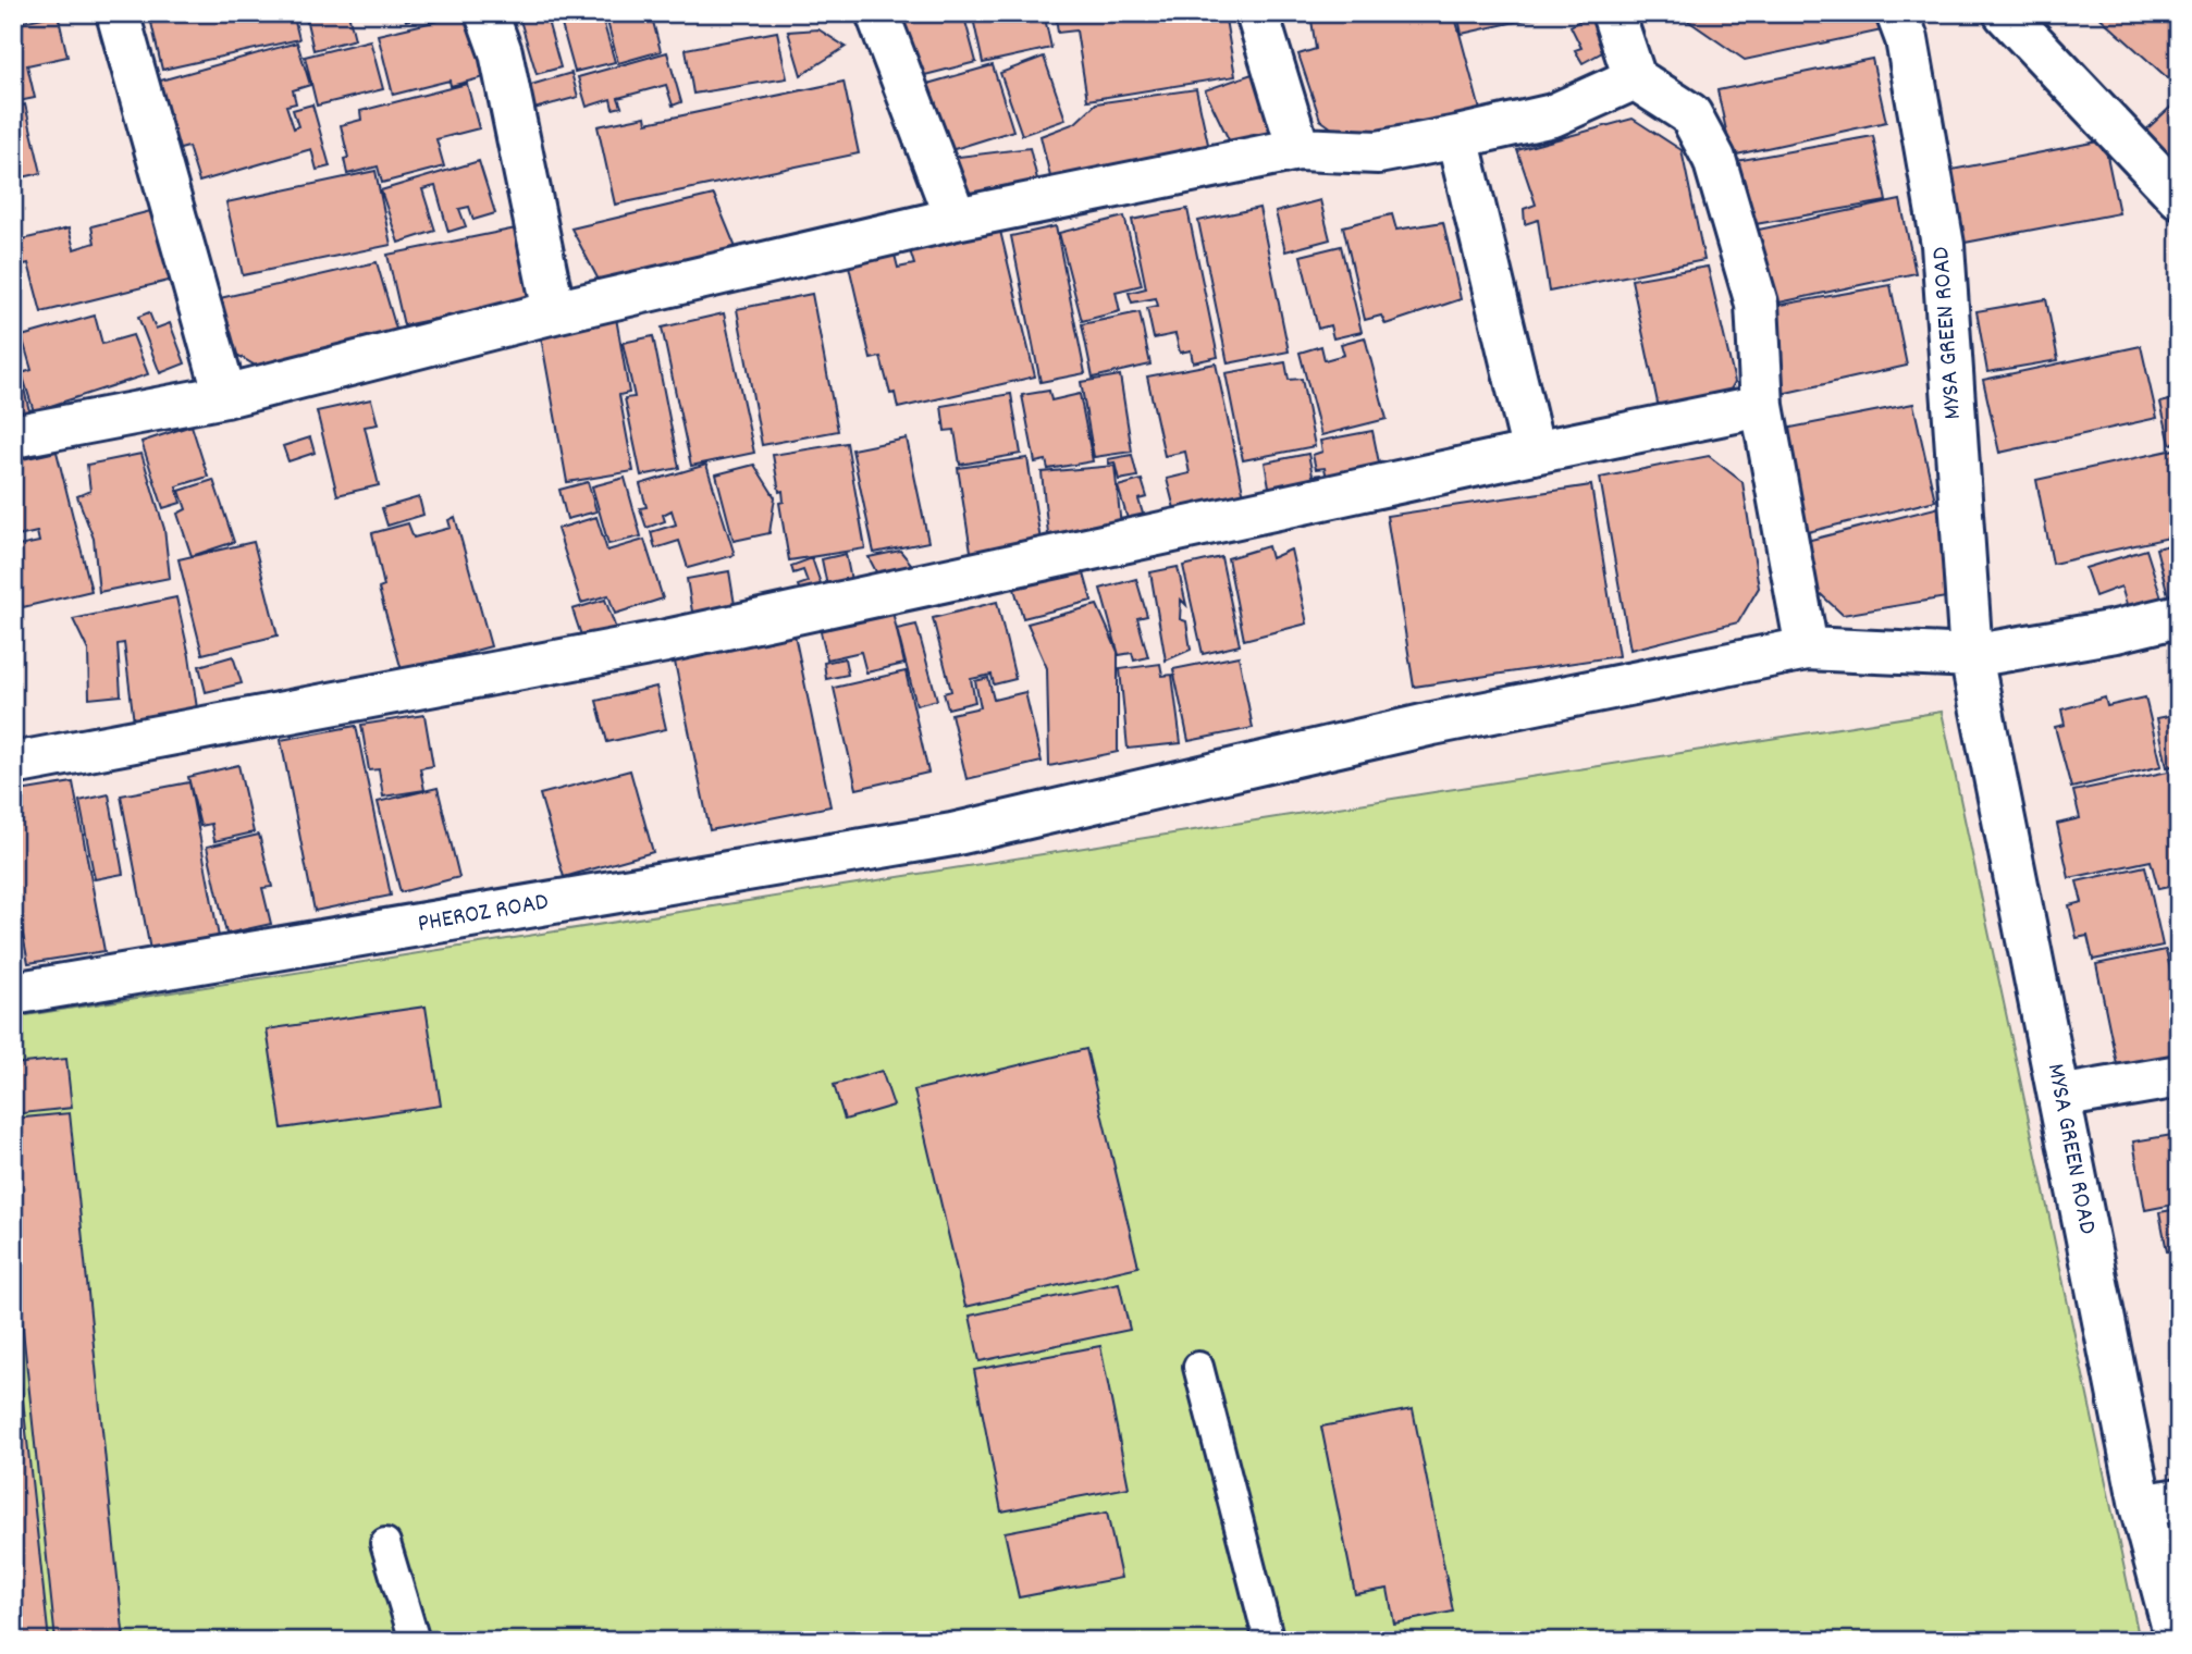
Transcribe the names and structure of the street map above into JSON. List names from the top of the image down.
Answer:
{
  "streets": {
    "street": ["MYSA GREEN ROAD", "PHEROZ ROAD"]
  },
  "crossings": [
    ["MYSA GREEN ROAD", "PHEROZ ROAD"]
  ]
}
